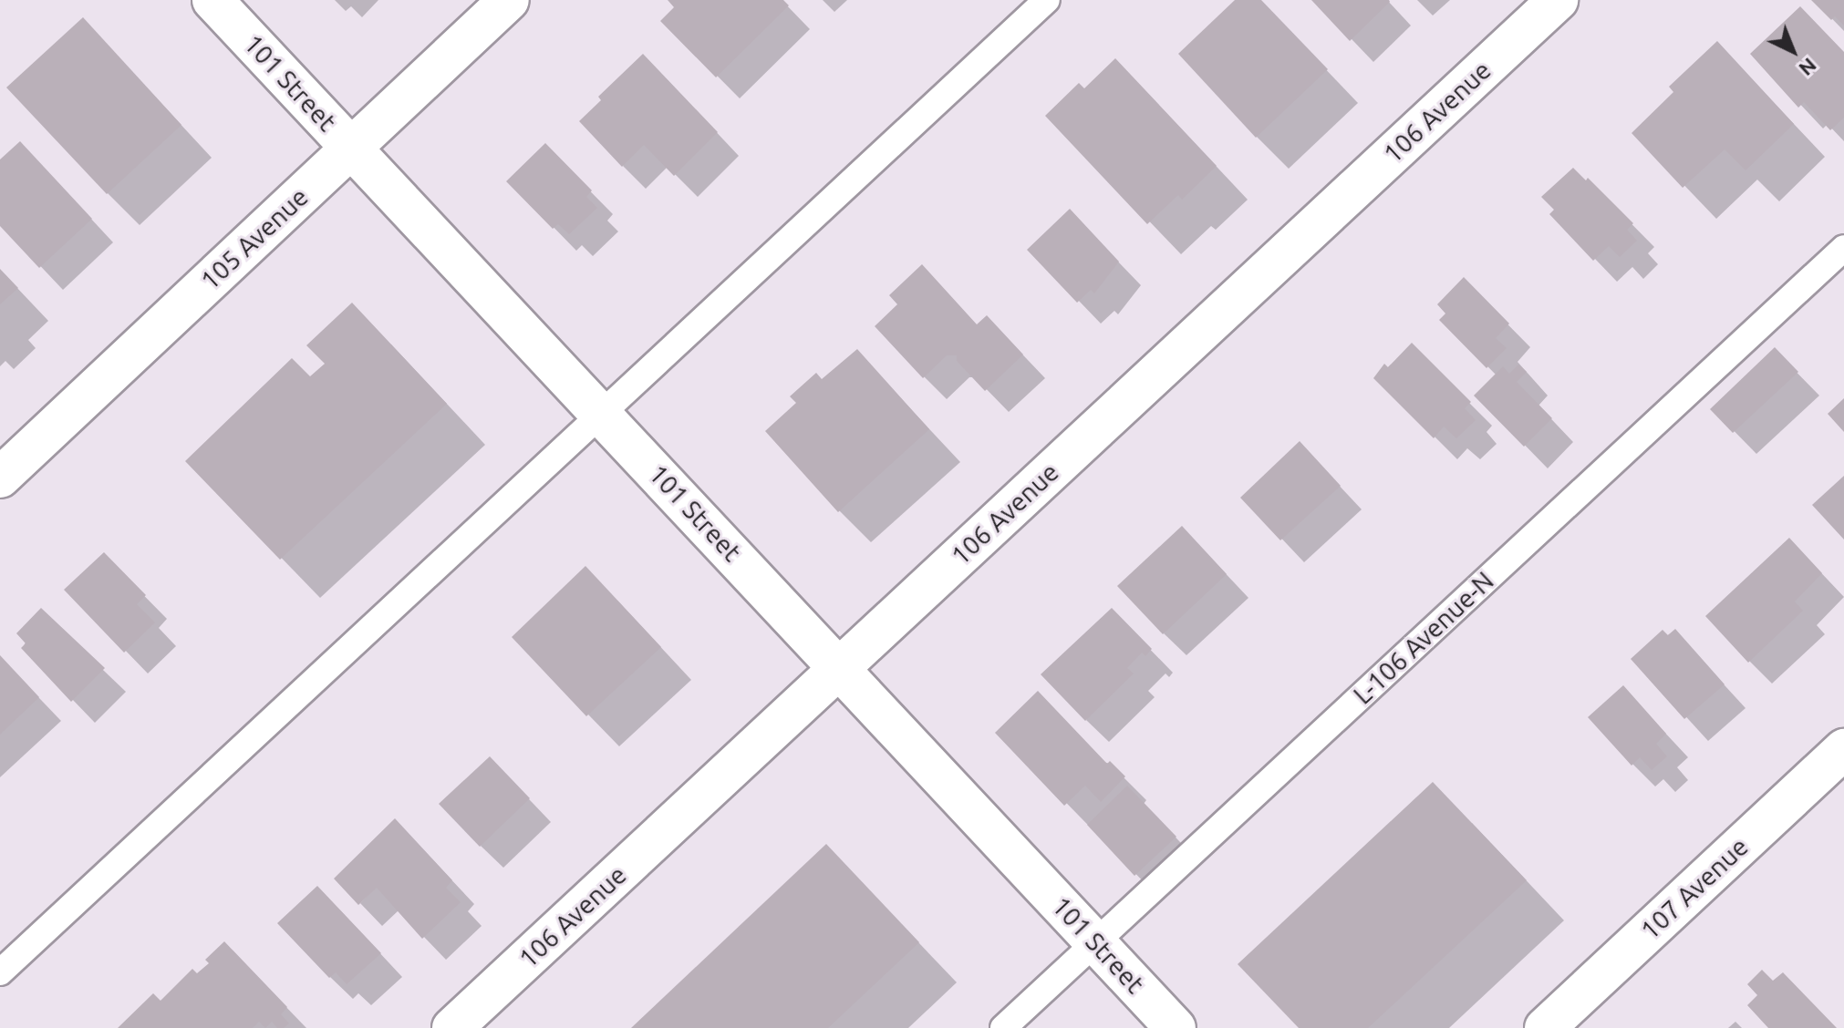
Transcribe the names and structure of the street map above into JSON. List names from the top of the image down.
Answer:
{
  "streets": {
    "street": [
      "101 Street",
      "106 Avenue",
      "105 Avenue",
      "107 Avenue"
    ],
    "lane": ["L-106 Avenue-N"]
  },
  "crossings": [
    ["101 Street", "106 Avenue"],
    ["101 Street", "105 Avenue"],
    ["101 Street", "L-106 Avenue-N"]
  ],
  "north": "bottom right"
}
